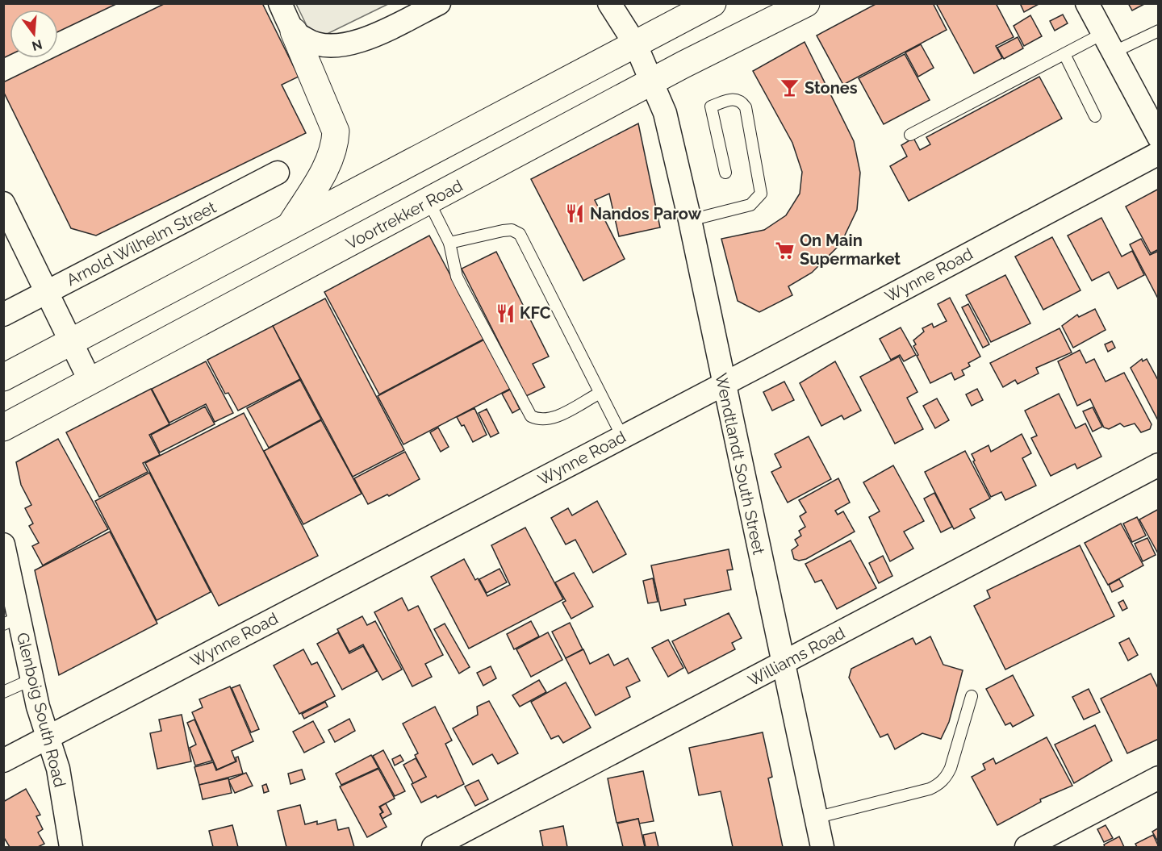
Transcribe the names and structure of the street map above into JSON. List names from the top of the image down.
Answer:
{
  "streets": {
    "main road": ["Voortrekker Road"],
    "street": [
      "Arnold Wilhelm Street",
      "Wynne Road",
      "Wendtlandt South Street",
      "Williams Road",
      "Glenboig South Road"
    ]
  },
  "crossings": [
    ["Voortrekker Road", "Wendtlandt South Street"],
    ["Wynne Road", "Wendtlandt South Street"],
    ["Wynne Road", "Glenboig South Road"],
    ["Wendtlandt South Street", "Williams Road"]
  ],
  "places": {
    "bar": ["Stones"],
    "restaurant": ["Nandos Parow", "KFC"],
    "supermarket": ["On Main Supermarket"]
  },
  "north": "bottom"
}
